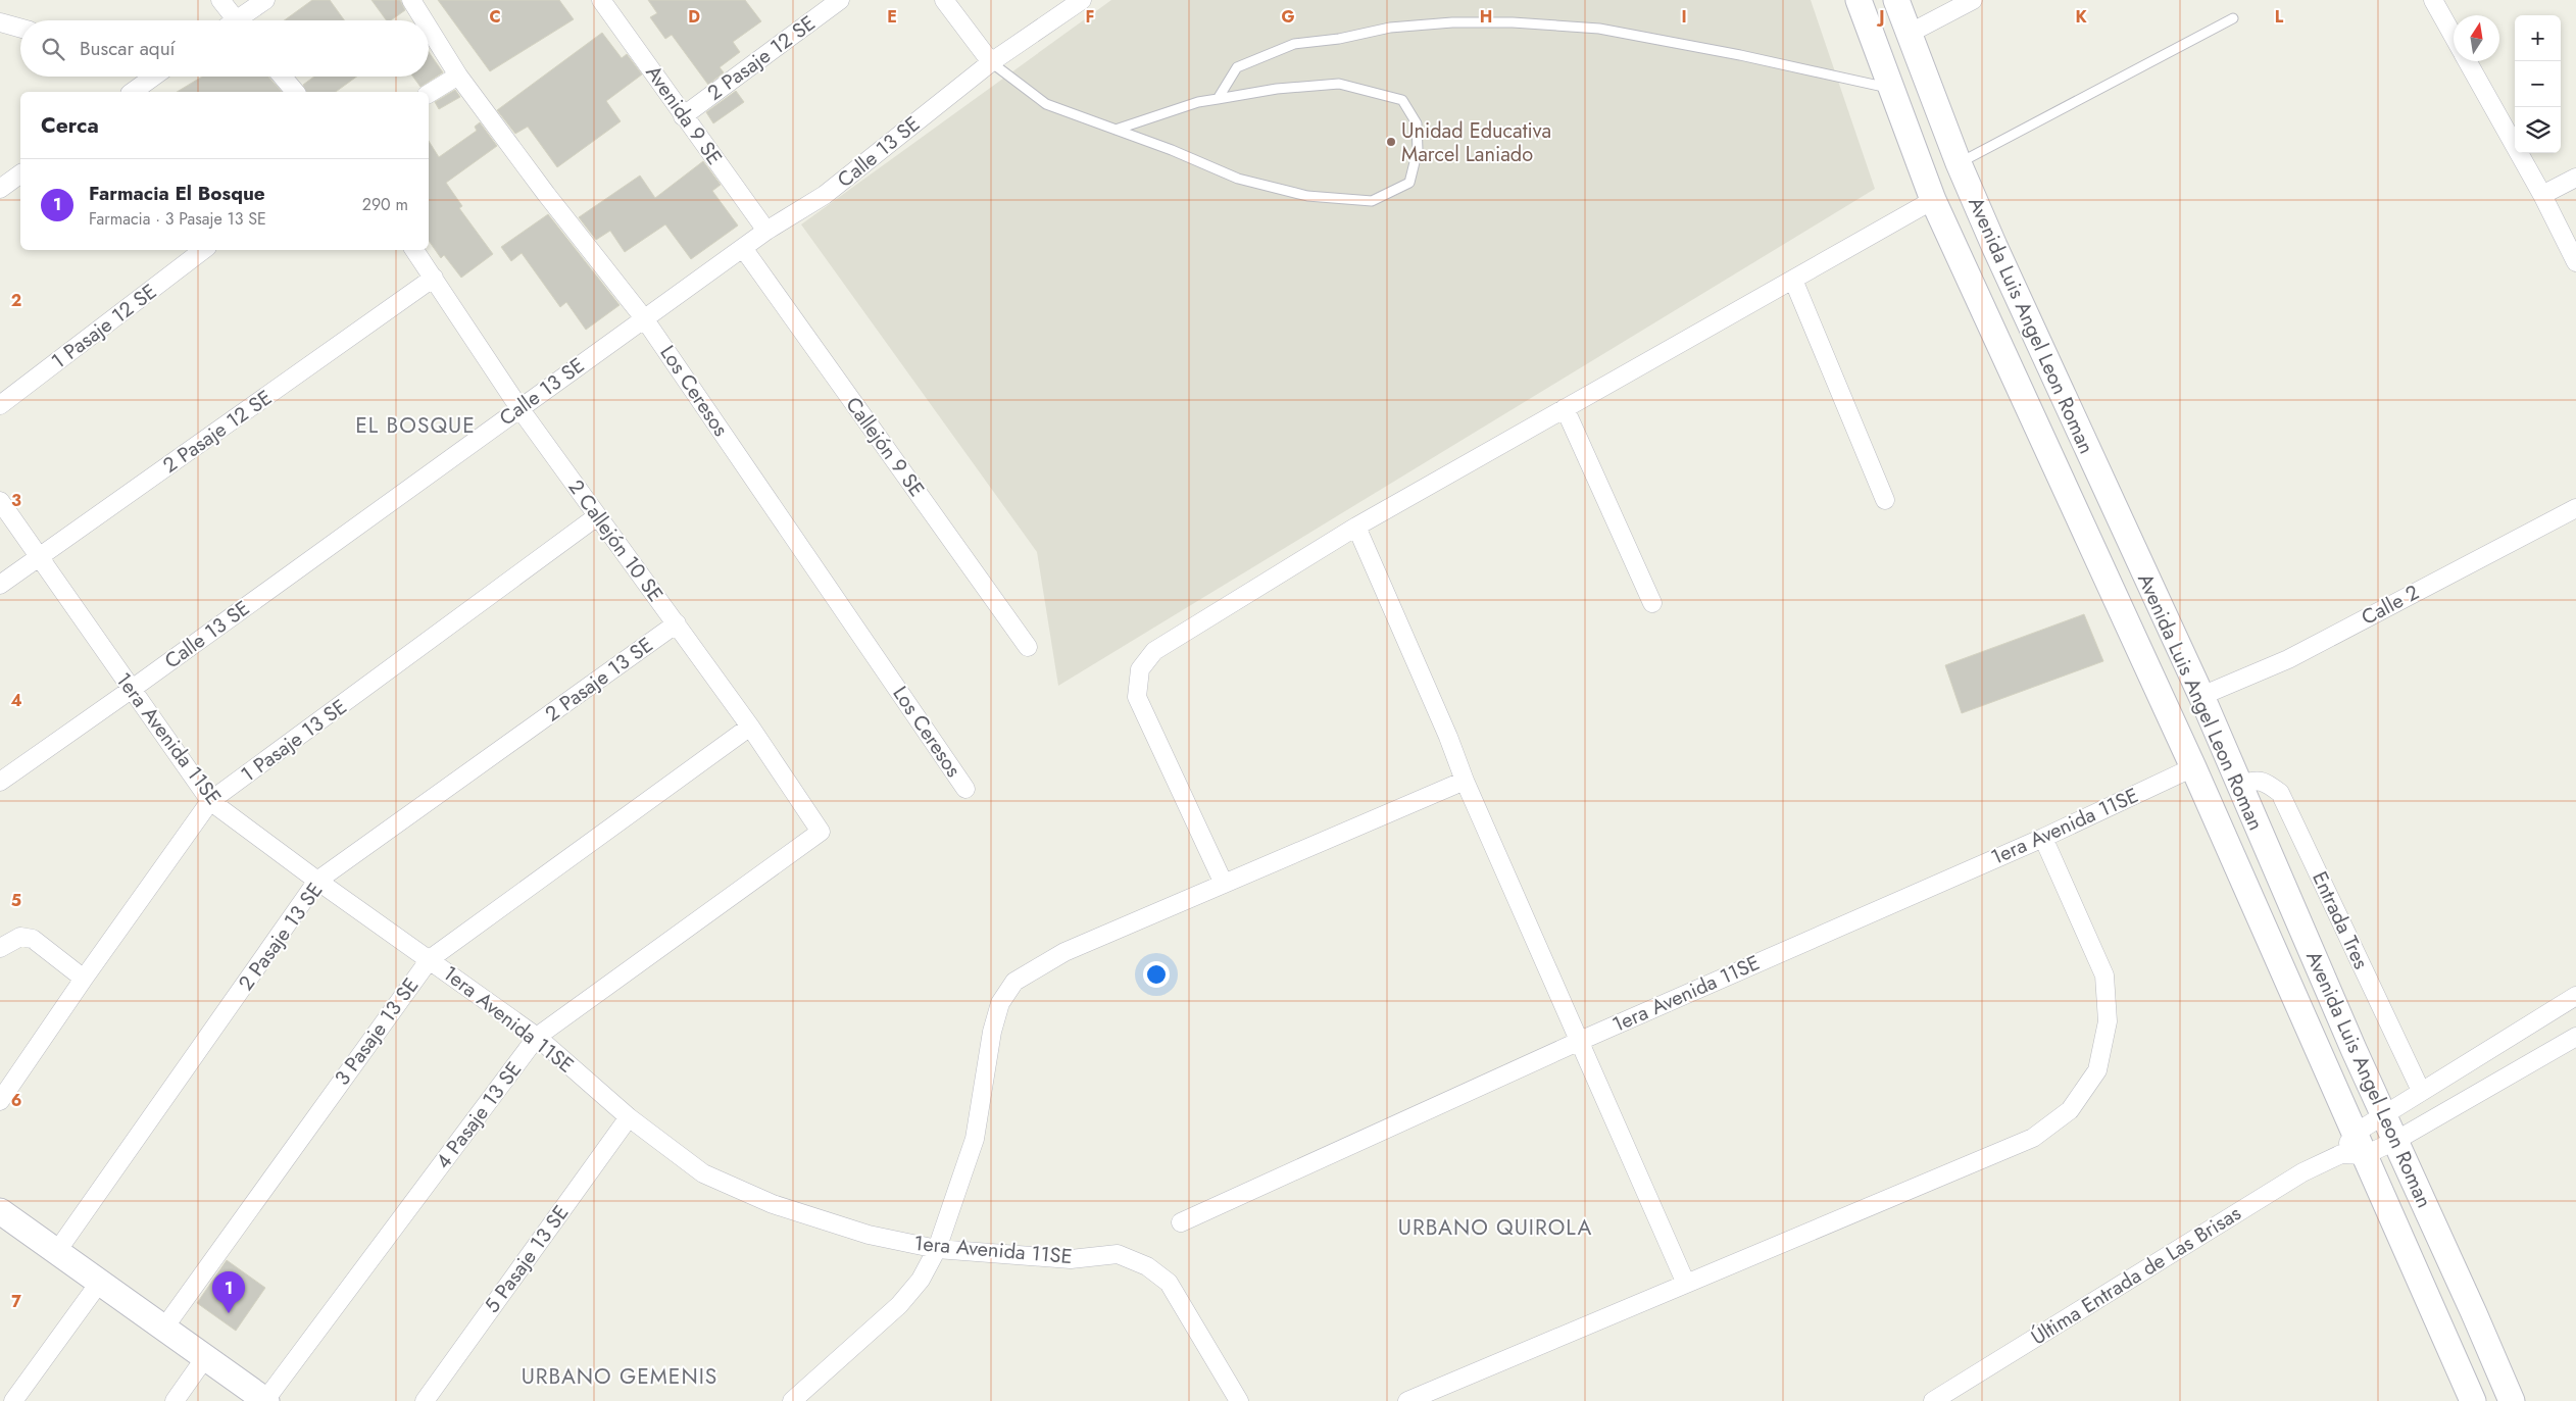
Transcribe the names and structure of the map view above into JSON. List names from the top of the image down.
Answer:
{
  "streets": {
    "main road": ["Avenida Luis Angel Leon Roman"],
    "street": [
      "2 Pasaje 12 SE",
      "Avenida 9 SE",
      "Calle 13 SE",
      "1 Pasaje 12 SE",
      "Los Ceresos",
      "Callejón 9 SE",
      "2 Callejón 10 SE",
      "Calle 2",
      "2 Pasaje 13 SE",
      "1era Avenida 11SE",
      "1 Pasaje 13 SE",
      "Entrada Tres",
      "3 Pasaje 13 SE",
      "4 Pasaje 13 SE",
      "5 Pasaje 13 SE",
      "Última Entrada de Las Brisas"
    ]
  },
  "crossings": [
    ["2 Pasaje 12 SE", "Avenida 9 SE"],
    ["2 Pasaje 12 SE", "2 Callejón 10 SE"],
    ["2 Pasaje 12 SE", "1era Avenida 11SE"],
    ["Avenida 9 SE", "Calle 13 SE"],
    ["Calle 13 SE", "Los Ceresos"],
    ["Calle 13 SE", "Callejón 9 SE"],
    ["Calle 13 SE", "2 Callejón 10 SE"],
    ["Calle 13 SE", "1era Avenida 11SE"],
    ["Avenida Luis Angel Leon Roman", "Calle 2"],
    ["Avenida Luis Angel Leon Roman", "1era Avenida 11SE"],
    ["Avenida Luis Angel Leon Roman", "Entrada Tres"],
    ["Avenida Luis Angel Leon Roman", "Última Entrada de Las Brisas"],
    ["2 Callejón 10 SE", "2 Pasaje 13 SE"],
    ["2 Callejón 10 SE", "1 Pasaje 13 SE"],
    ["2 Callejón 10 SE", "3 Pasaje 13 SE"],
    ["2 Callejón 10 SE", "4 Pasaje 13 SE"],
    ["2 Pasaje 13 SE", "1era Avenida 11SE"],
    ["1era Avenida 11SE", "1 Pasaje 13 SE"],
    ["1era Avenida 11SE", "3 Pasaje 13 SE"],
    ["1era Avenida 11SE", "4 Pasaje 13 SE"],
    ["1era Avenida 11SE", "5 Pasaje 13 SE"],
    ["Entrada Tres", "Última Entrada de Las Brisas"]
  ],
  "districts": ["EL BOSQUE", "URBANO QUIROLA", "URBANO GEMENIS"],
  "places": ["Unidad Educativa Marcel Laniado"],
  "north": "top",
  "page": {
    "map_buttons": ["+", "−"],
    "search": "Buscar aquí",
    "heading": "Cerca",
    "list": [
      {
        "mark": "1",
        "name": "Farmacia El Bosque",
        "note": "Farmacia · 3 Pasaje 13 SE",
        "value": "290 m"
      }
    ],
    "pins": "1"
  },
  "grid": {
    "columns": [
      "C",
      "D",
      "E",
      "F",
      "G",
      "H",
      "I",
      "J",
      "K",
      "L"
    ],
    "rows": [
      "2",
      "3",
      "4",
      "5",
      "6",
      "7"
    ]
  }
}
